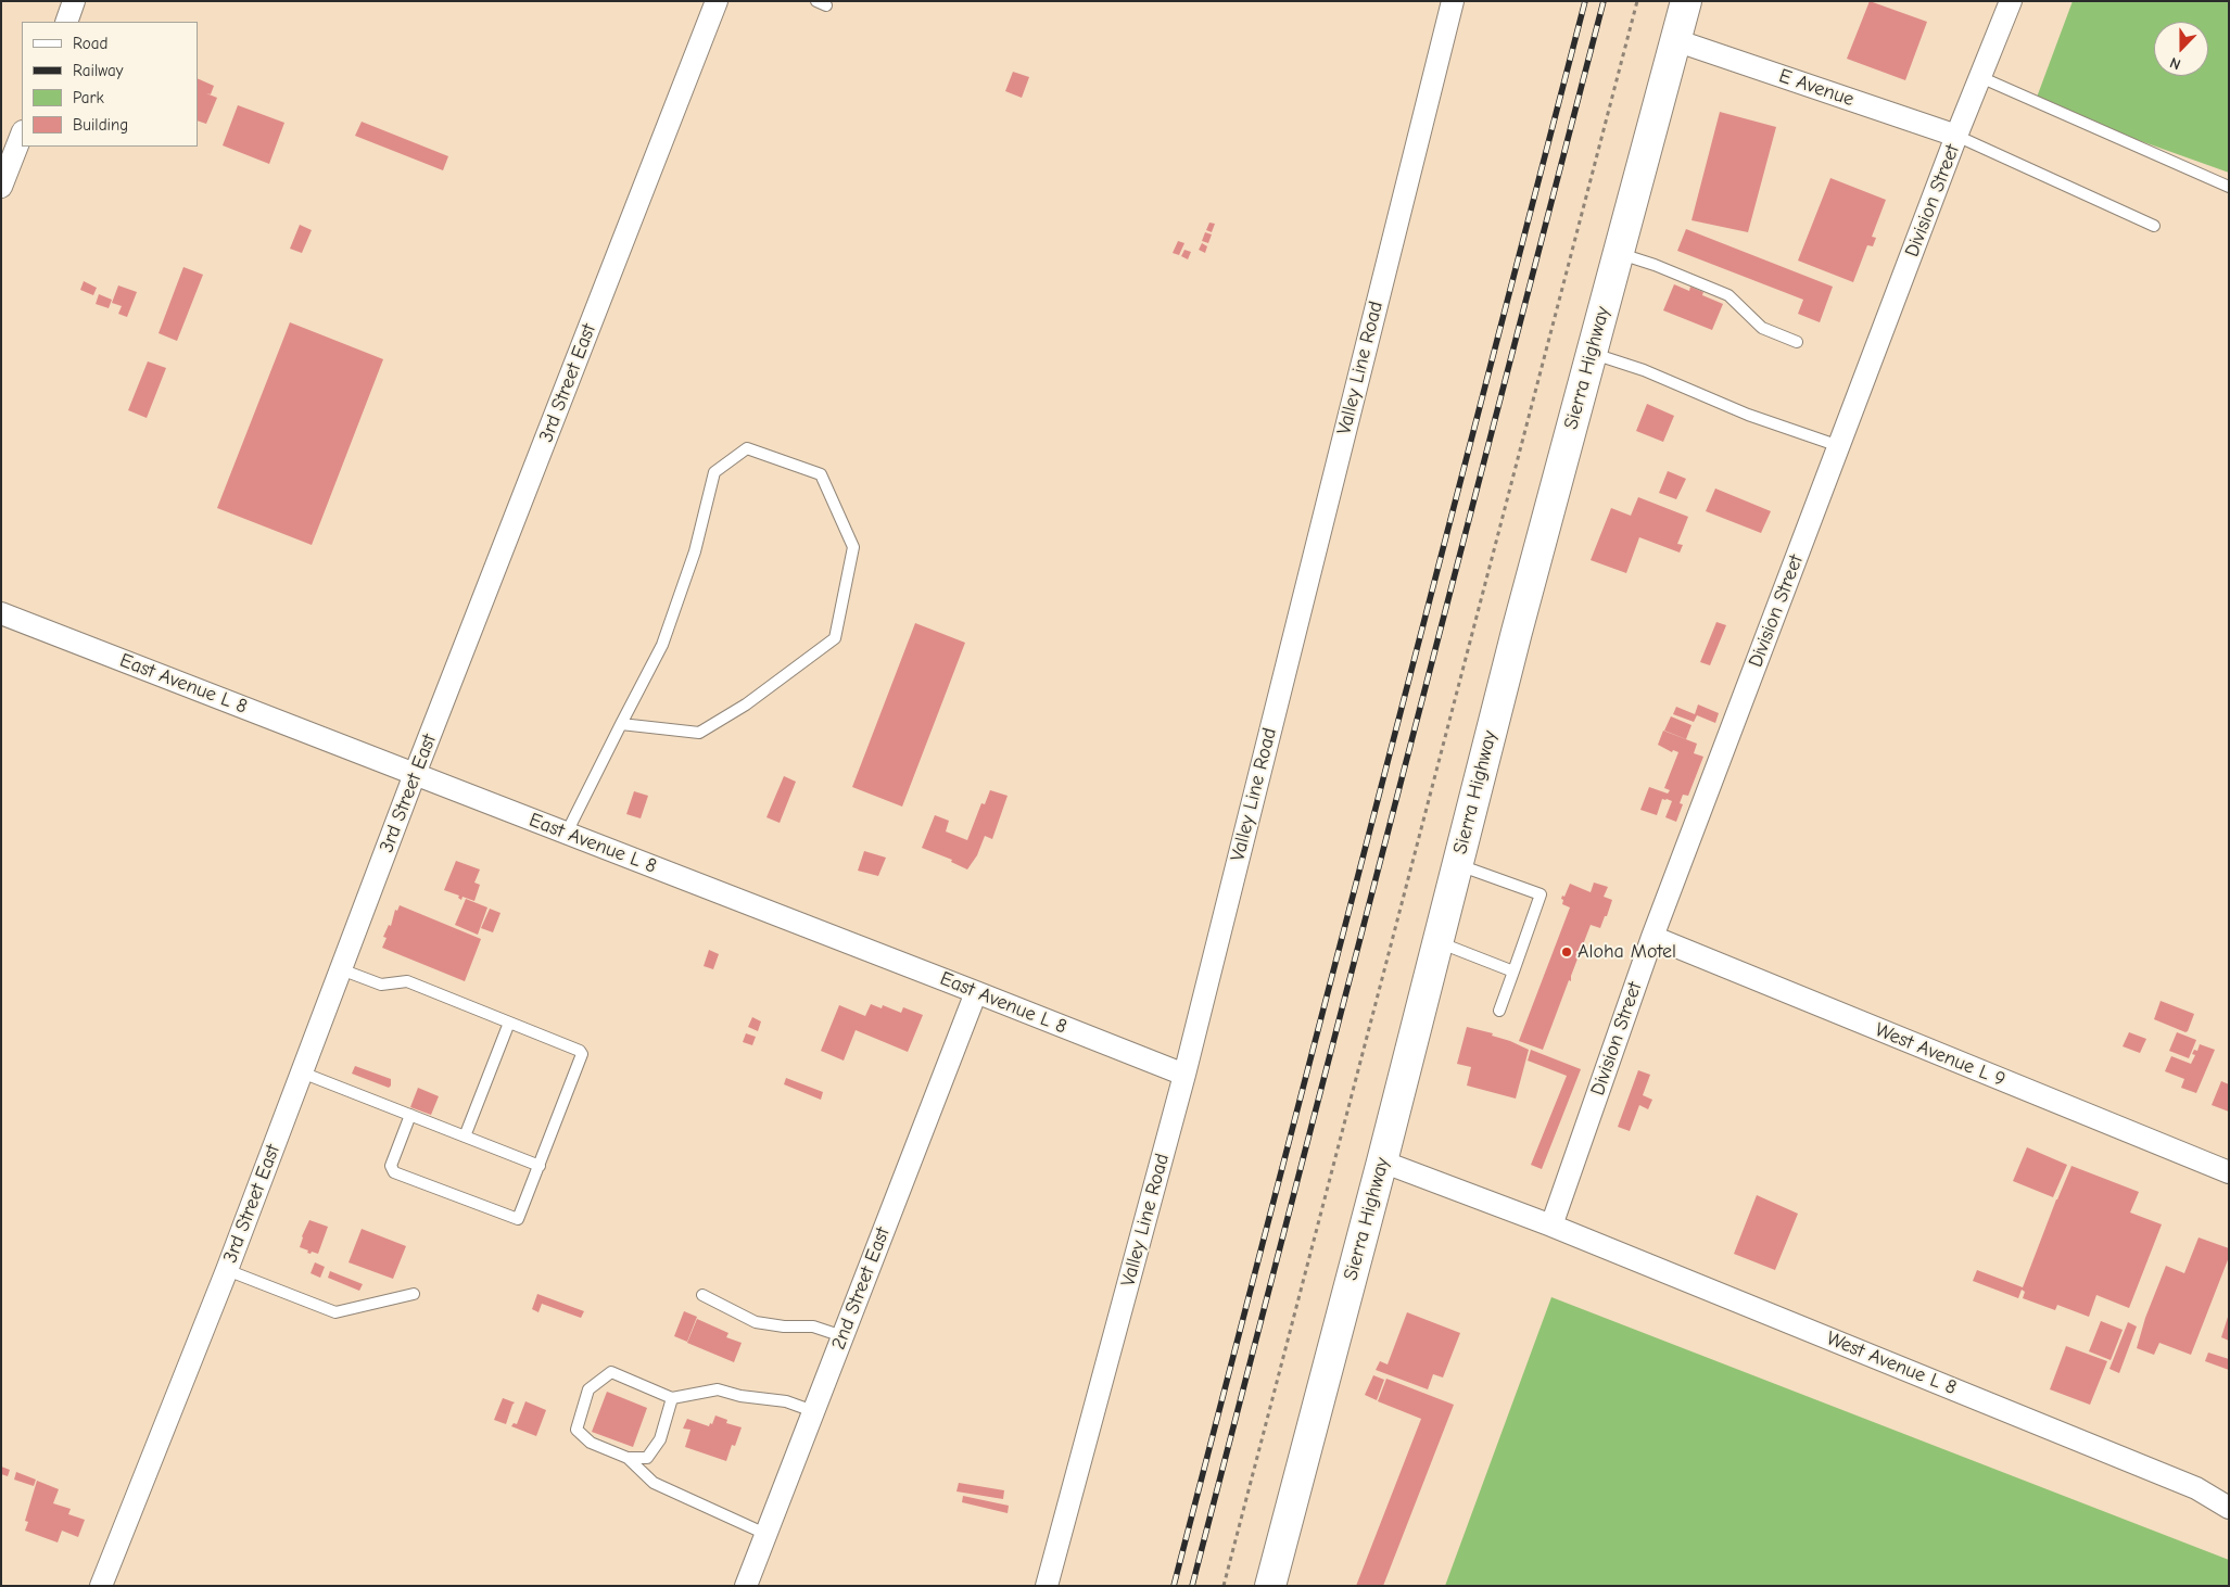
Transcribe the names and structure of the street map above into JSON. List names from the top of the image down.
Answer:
{
  "streets": {
    "main road": ["Sierra Highway"],
    "street": [
      "E Avenue",
      "Division Street",
      "Valley Line Road",
      "3rd Street East",
      "East Avenue L 8",
      "West Avenue L 9",
      "2nd Street East",
      "West Avenue L 8"
    ]
  },
  "crossings": [
    ["E Avenue", "Division Street"],
    ["E Avenue", "Sierra Highway"],
    ["Division Street", "West Avenue L 9"],
    ["Division Street", "West Avenue L 8"],
    ["Valley Line Road", "East Avenue L 8"],
    ["3rd Street East", "East Avenue L 8"],
    ["East Avenue L 8", "2nd Street East"]
  ],
  "places": ["Aloha Motel"],
  "legend": [
    "Road",
    "Railway",
    "Park",
    "Building"
  ],
  "north": "bottom"
}
